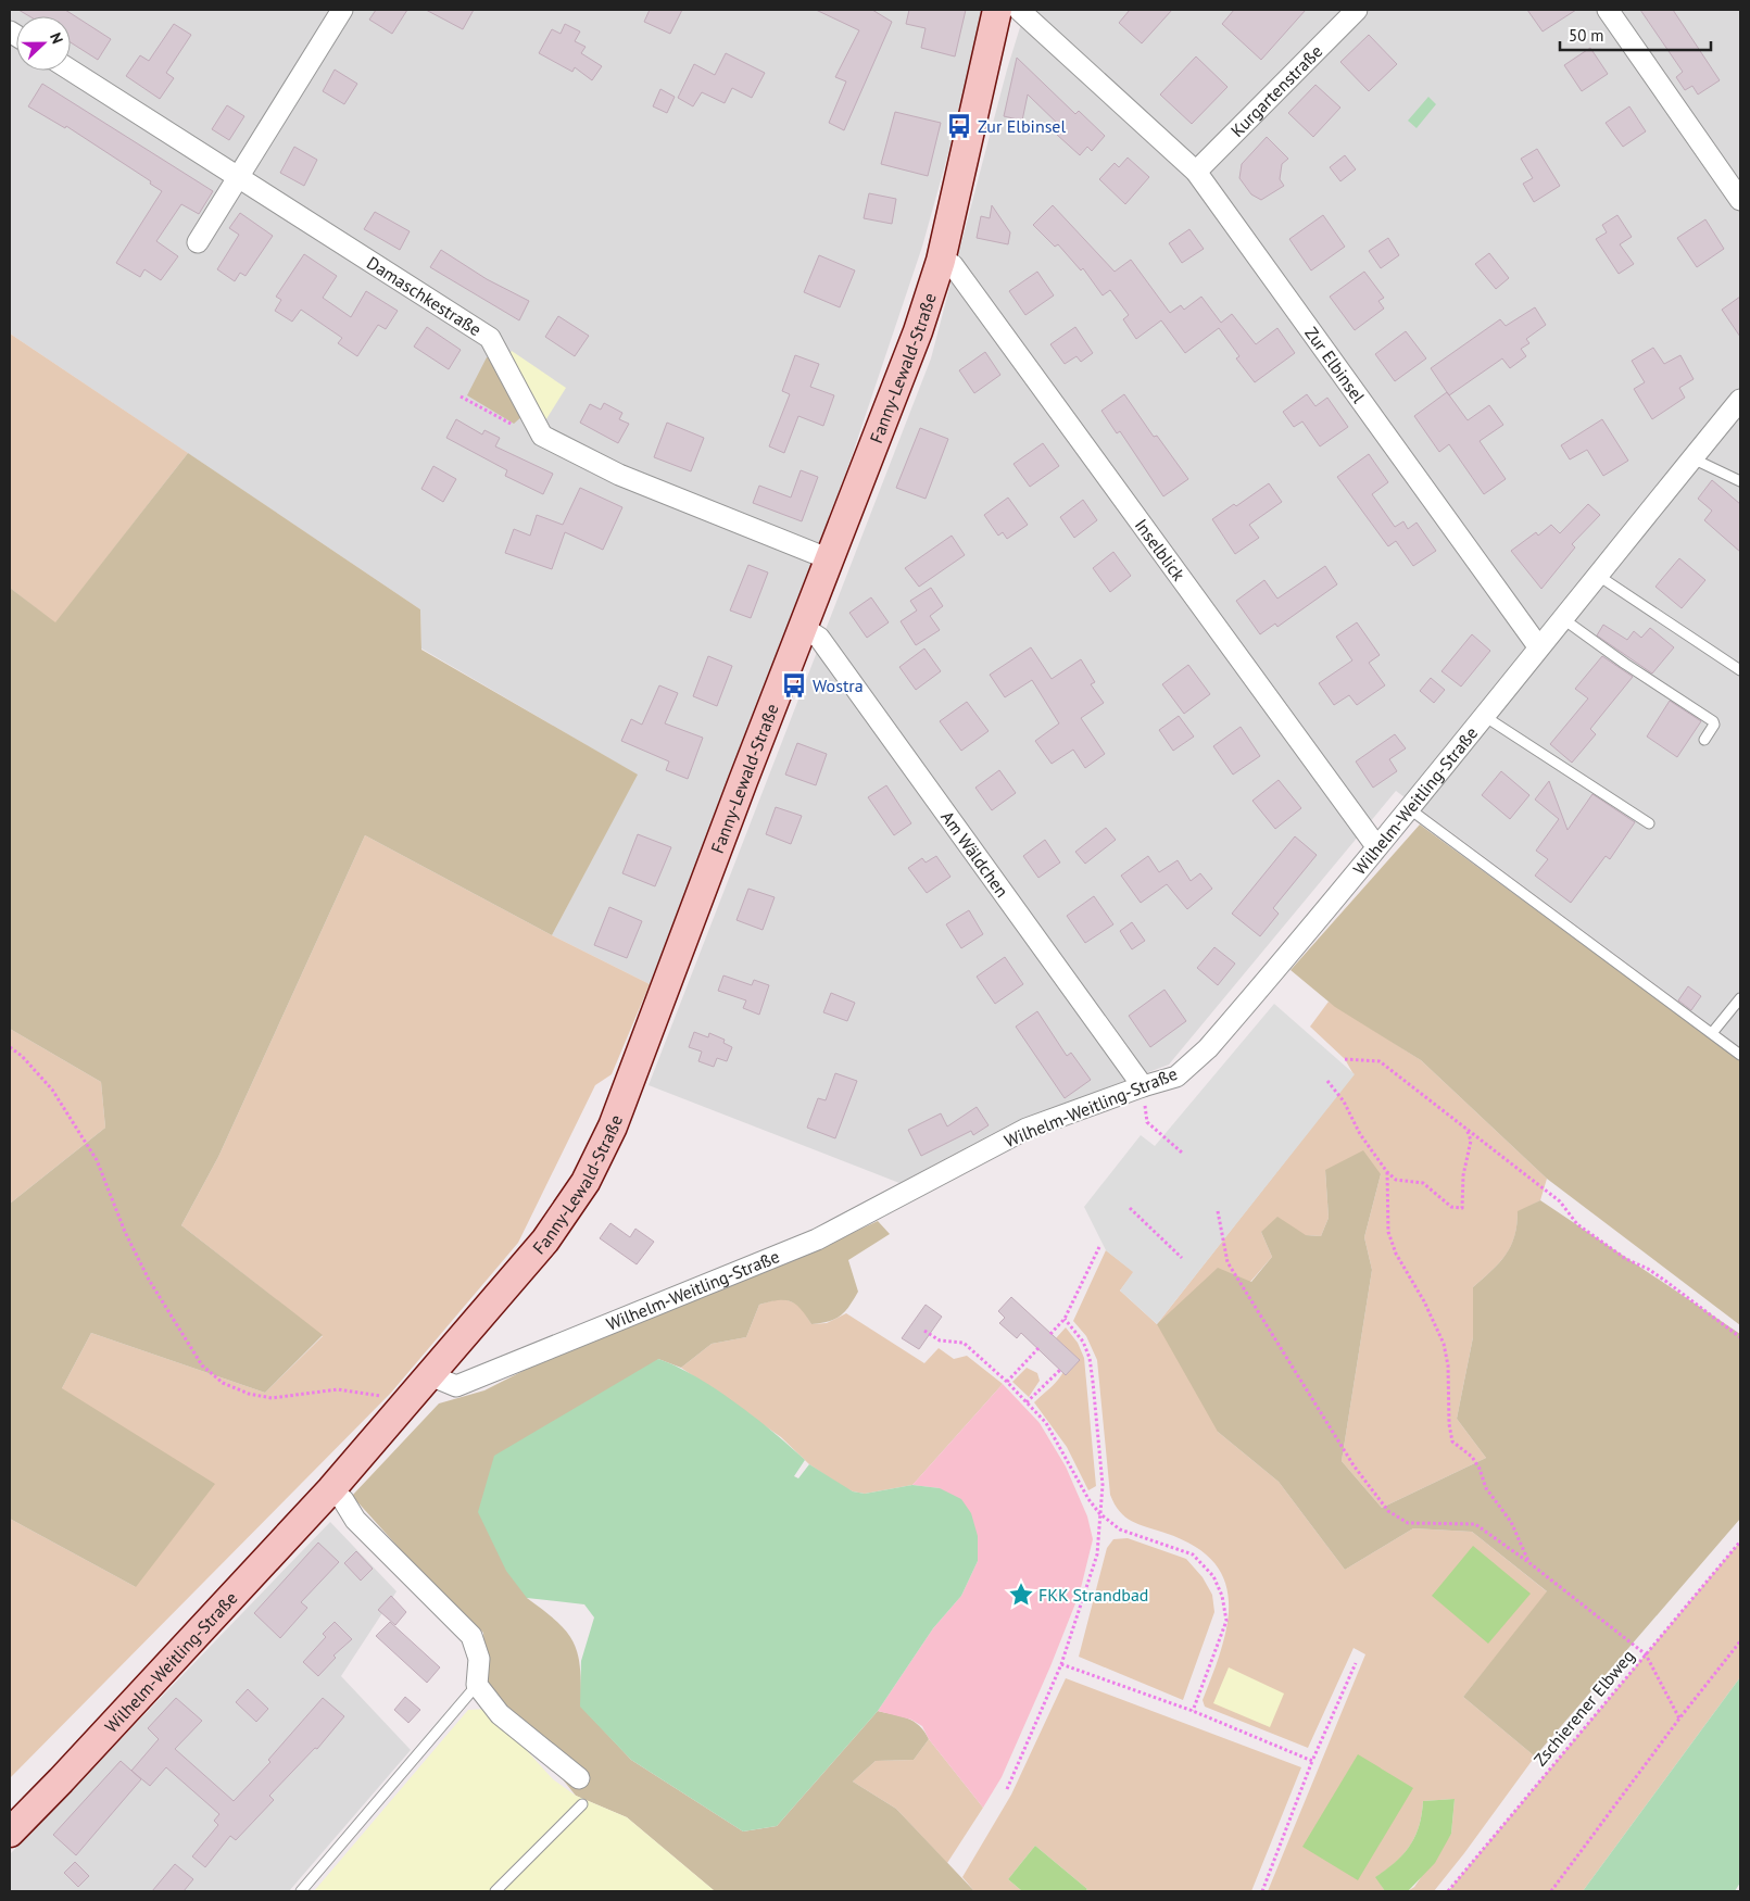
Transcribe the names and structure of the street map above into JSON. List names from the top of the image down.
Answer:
{
  "streets": {
    "street": [
      "Kurgartenstraße",
      "Damaschkestraße",
      "Zur Elbinsel",
      "Fanny-Lewald-Straße",
      "Inselblick",
      "Wilhelm-Weitling-Straße",
      "Am Wäldchen"
    ],
    "path": ["Zschierener Elbweg"]
  },
  "crossings": [
    ["Kurgartenstraße", "Zur Elbinsel"],
    ["Damaschkestraße", "Fanny-Lewald-Straße"],
    ["Zur Elbinsel", "Wilhelm-Weitling-Straße"],
    ["Fanny-Lewald-Straße", "Inselblick"],
    ["Fanny-Lewald-Straße", "Wilhelm-Weitling-Straße"],
    ["Fanny-Lewald-Straße", "Am Wäldchen"],
    ["Inselblick", "Wilhelm-Weitling-Straße"],
    ["Wilhelm-Weitling-Straße", "Am Wäldchen"]
  ],
  "places": {
    "bus stop": ["Zur Elbinsel", "Wostra"],
    "place": ["FKK Strandbad"]
  },
  "scale_bar": "50 m",
  "north": "right"
}
